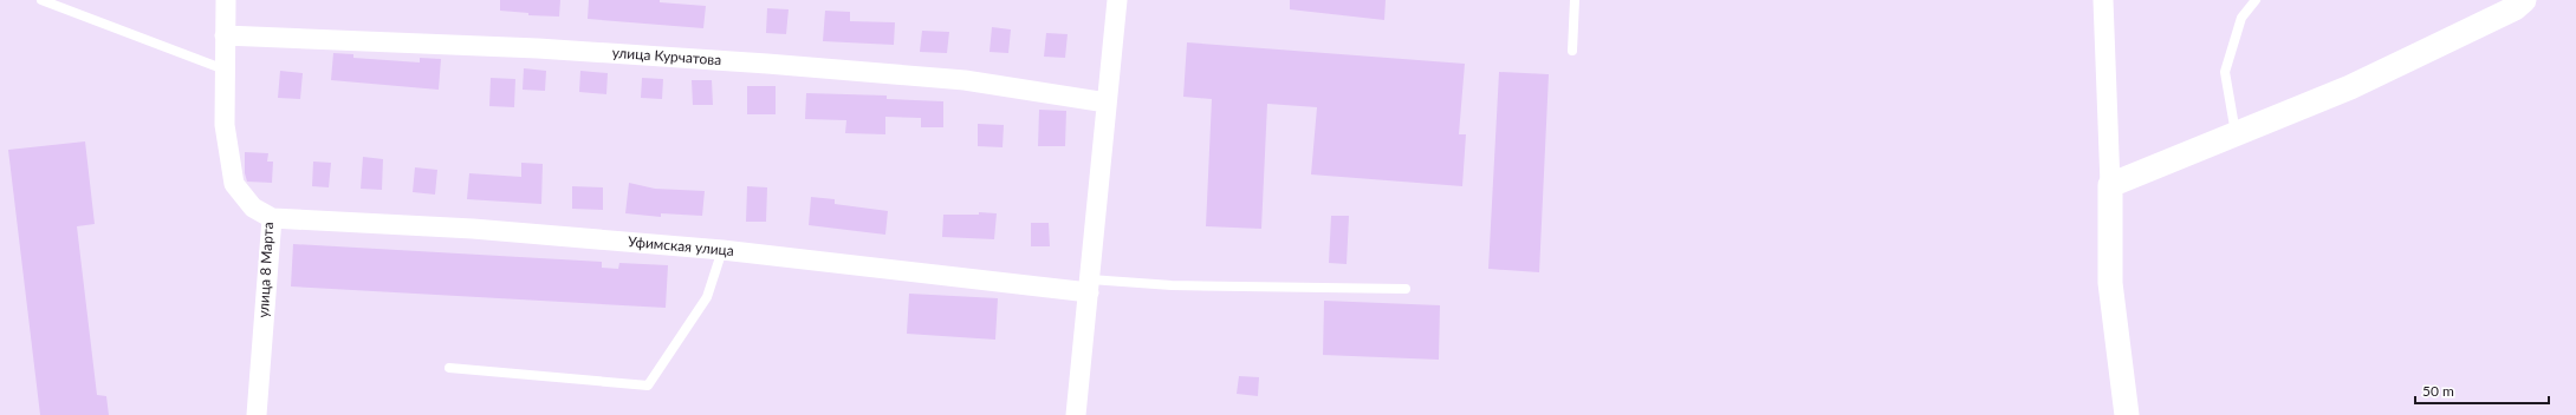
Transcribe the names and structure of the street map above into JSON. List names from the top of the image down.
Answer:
{
  "streets": {
    "street": ["улица Курчатова", "Уфимская улица", "улица 8 Марта"]
  },
  "crossings": [
    ["улица Курчатова", "улица 8 Марта"],
    ["Уфимская улица", "улица 8 Марта"]
  ],
  "scale_bar": "50 m"
}
